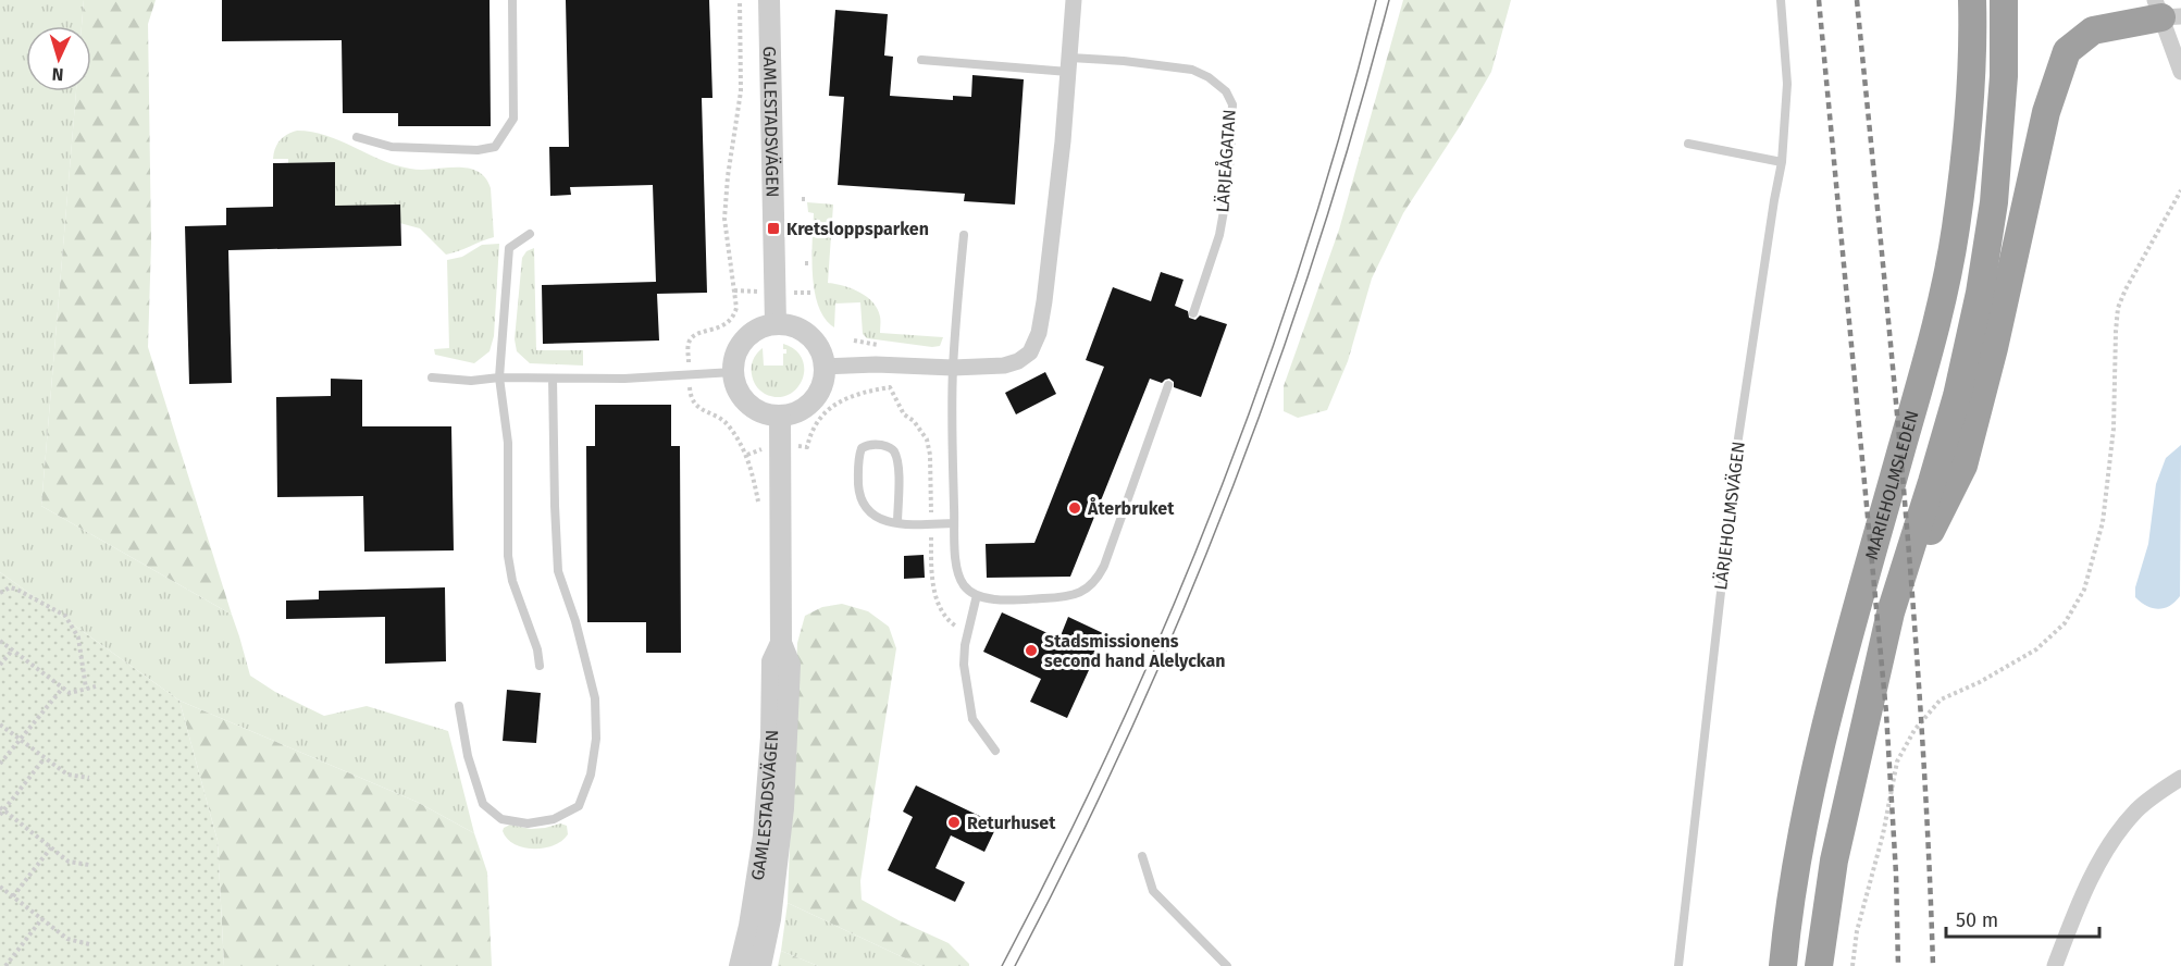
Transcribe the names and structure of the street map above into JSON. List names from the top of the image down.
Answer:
{
  "streets": {
    "highway": ["MARIEHOLMSLEDEN"],
    "street": ["GAMLESTADSVÄGEN"],
    "lane": ["LÄRJEÅGATAN", "LÄRJEHOLMSVÄGEN"]
  },
  "places": {
    "transit": ["Kretsloppsparken"],
    "other": ["Återbruket", "Stadsmissionens second hand Alelyckan", "Returhuset"]
  },
  "scale_bar": "50 m",
  "north": "bottom"
}
